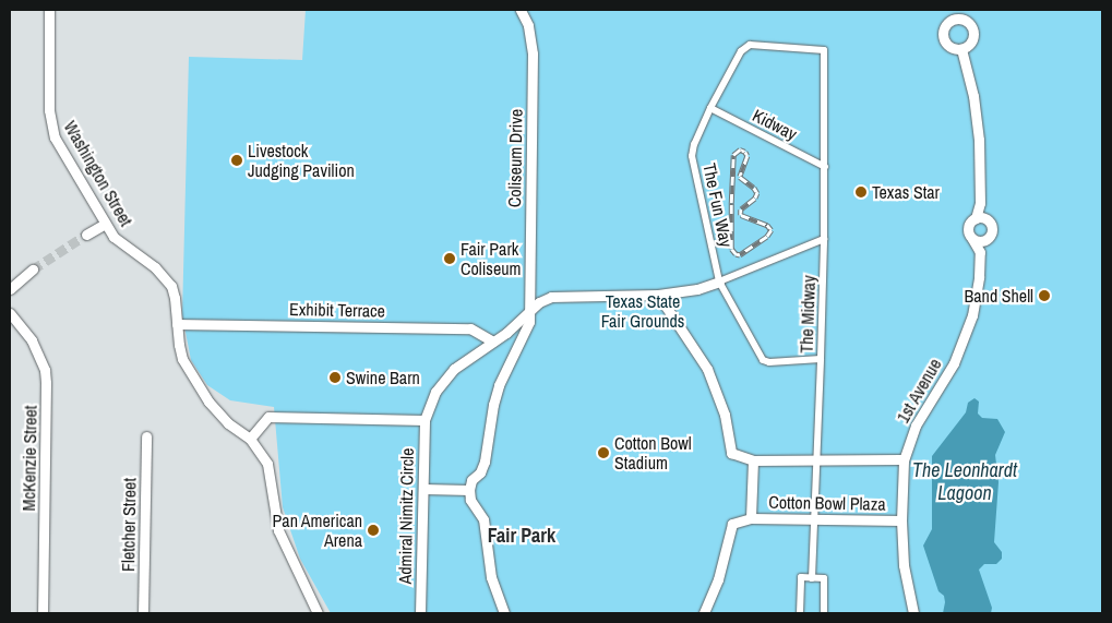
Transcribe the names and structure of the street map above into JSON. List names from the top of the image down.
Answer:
{
  "streets": {
    "street": [
      "Kidway",
      "Coliseum Drive",
      "Washington Street",
      "The Fun Way",
      "Exhibit Terrace",
      "The Midway",
      "1st Avenue",
      "McKenzie Street",
      "Cotton Bowl Plaza",
      "Admiral Nimitz Circle",
      "Fletcher Street"
    ]
  },
  "crossings": [
    ["Kidway", "The Fun Way"],
    ["Kidway", "The Midway"],
    ["Washington Street", "Exhibit Terrace"],
    ["The Fun Way", "The Midway"],
    ["The Midway", "Cotton Bowl Plaza"],
    ["1st Avenue", "Cotton Bowl Plaza"]
  ],
  "districts": ["Fair Park"],
  "water": ["The Leonhardt Lagoon"],
  "parks": ["Texas State Fair Grounds"],
  "places": [
    "Livestock Judging Pavilion",
    "Texas Star",
    "Fair Park Coliseum",
    "Band Shell",
    "Swine Barn",
    "Cotton Bowl Stadium",
    "Pan American Arena"
  ]
}
